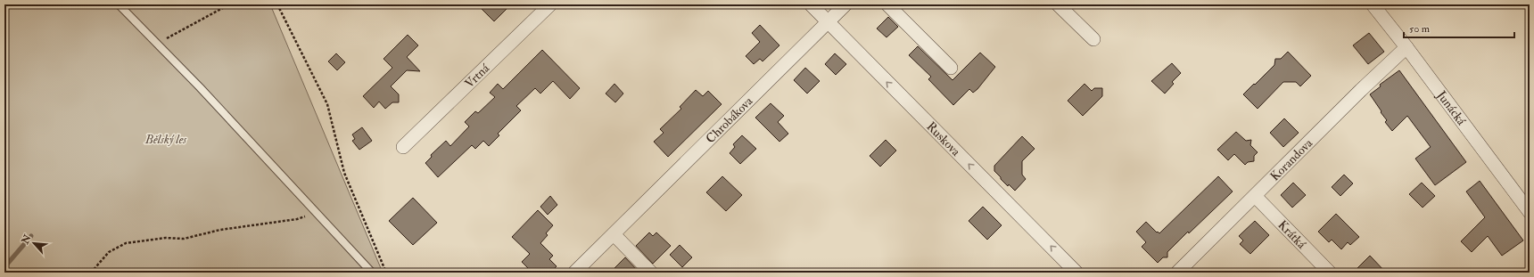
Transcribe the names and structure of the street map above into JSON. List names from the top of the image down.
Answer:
{
  "streets": {
    "street": [
      "Vrtná",
      "Junácká",
      "Chrobákova",
      "Ruskova",
      "Korandova",
      "Krátká"
    ]
  },
  "crossings": [
    ["Junácká", "Korandova"],
    ["Chrobákova", "Ruskova"],
    ["Korandova", "Krátká"]
  ],
  "one_way": ["Ruskova"],
  "parks": ["Bělský les"],
  "scale_bar": "50 m",
  "north": "top left"
}
